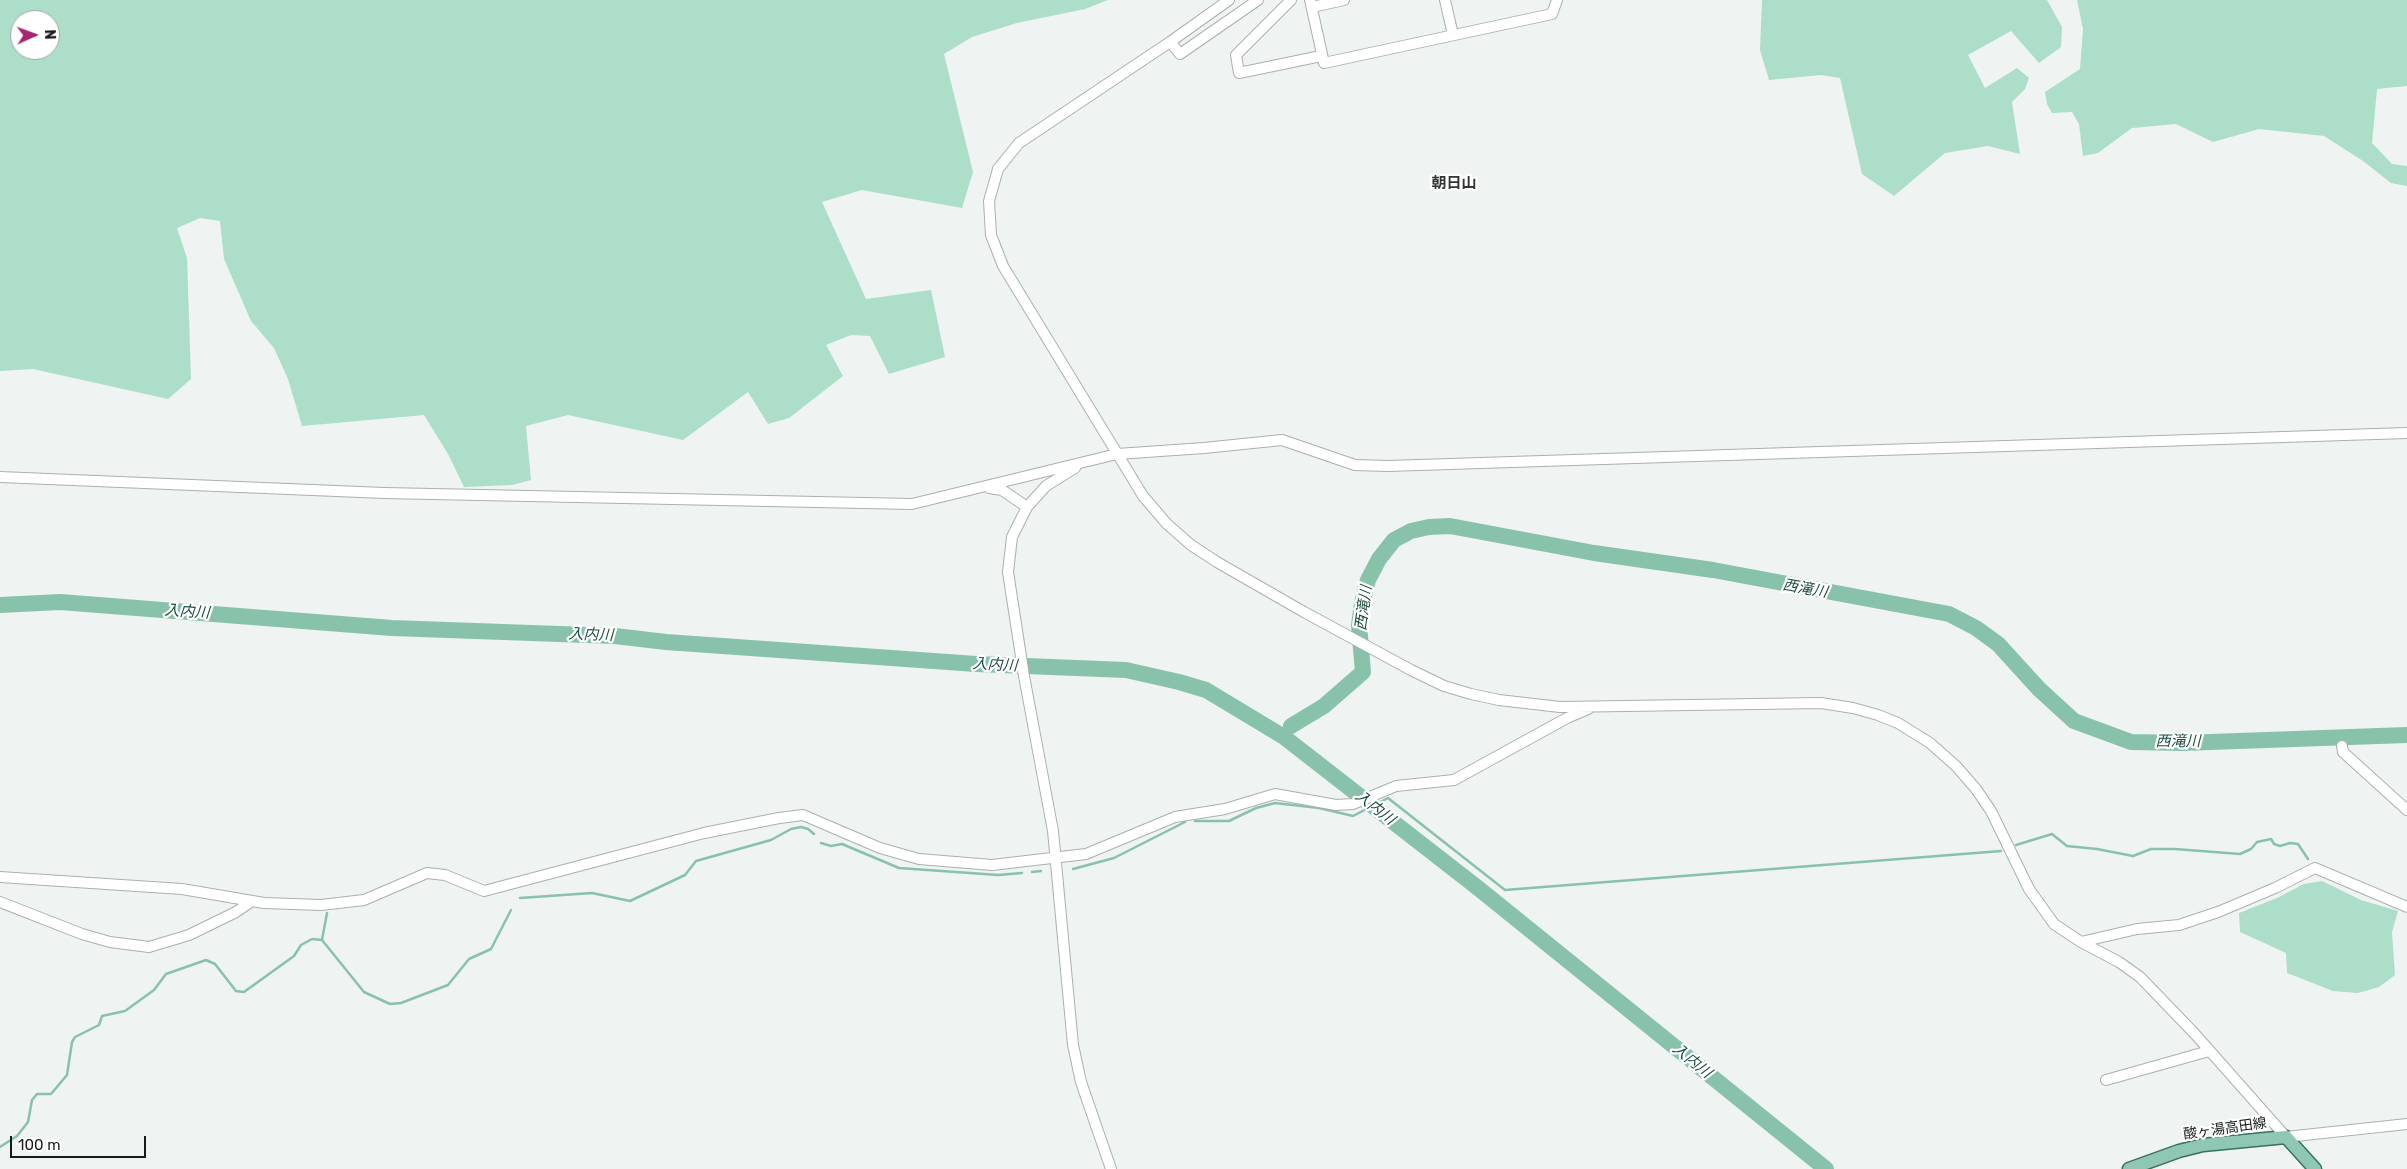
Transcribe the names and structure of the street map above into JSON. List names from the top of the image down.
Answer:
{
  "streets": {
    "main road": ["酸ヶ湯高田線"]
  },
  "districts": ["朝日山"],
  "water": ["西滝川", "入内川"],
  "scale_bar": "100 m",
  "north": "right"
}
